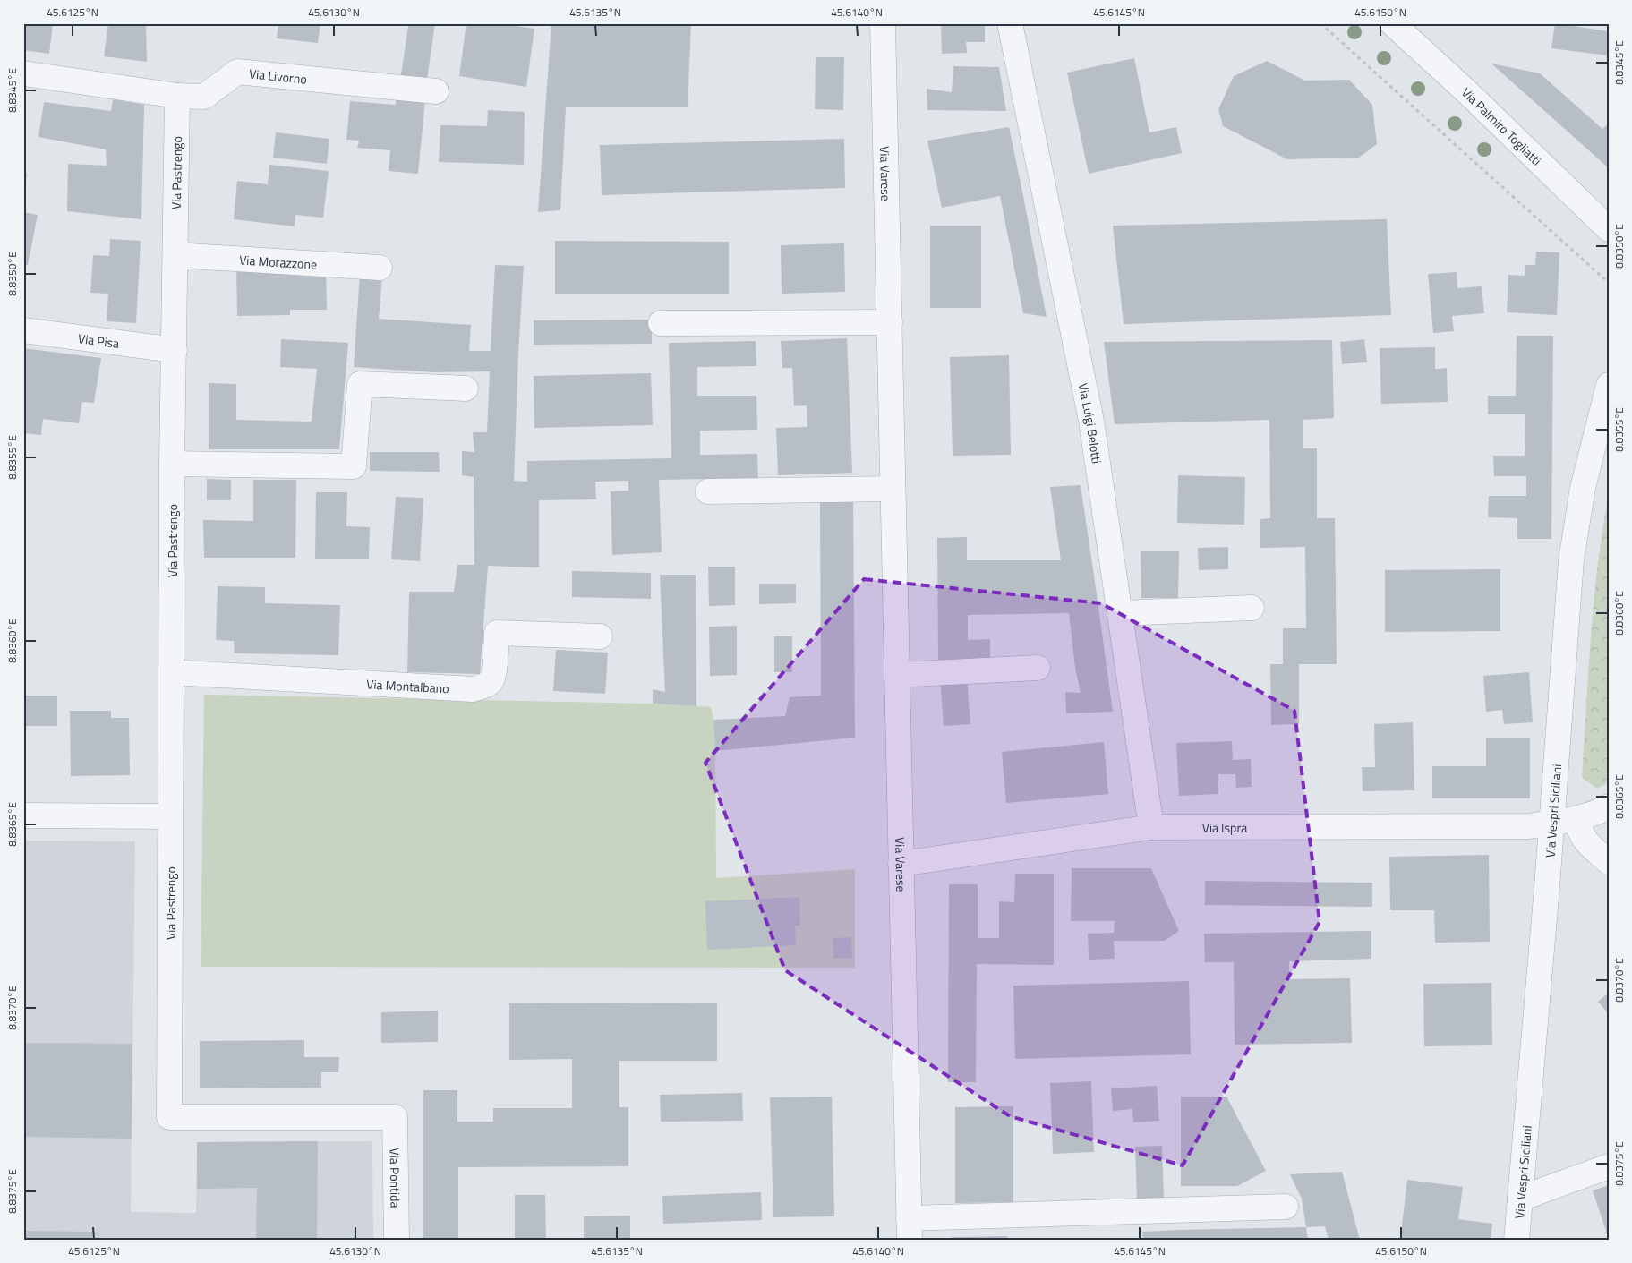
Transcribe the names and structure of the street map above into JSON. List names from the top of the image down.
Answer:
{
  "streets": {
    "street": [
      "Via Livorno",
      "Via Palmiro Togliatti",
      "Via Pastrengo",
      "Via Varese",
      "Via Morazzone",
      "Via Pisa",
      "Via Luigi Belotti",
      "Via Montalbano",
      "Via Vespri Siciliani",
      "Via Ispra",
      "Via Pontida"
    ]
  },
  "crossings": [
    ["Via Livorno", "Via Pastrengo"],
    ["Via Pastrengo", "Via Morazzone"],
    ["Via Pastrengo", "Via Pisa"],
    ["Via Pastrengo", "Via Montalbano"],
    ["Via Pastrengo", "Via Pontida"],
    ["Via Varese", "Via Ispra"],
    ["Via Luigi Belotti", "Via Ispra"],
    ["Via Vespri Siciliani", "Via Ispra"]
  ],
  "coordinates": [
    "45.6125°N",
    "45.6130°N",
    "45.6135°N",
    "45.6140°N",
    "45.6145°N",
    "45.6150°N",
    "8.8345°E",
    "8.8350°E",
    "8.8355°E",
    "8.8360°E",
    "8.8365°E",
    "8.8370°E",
    "8.8375°E"
  ]
}
